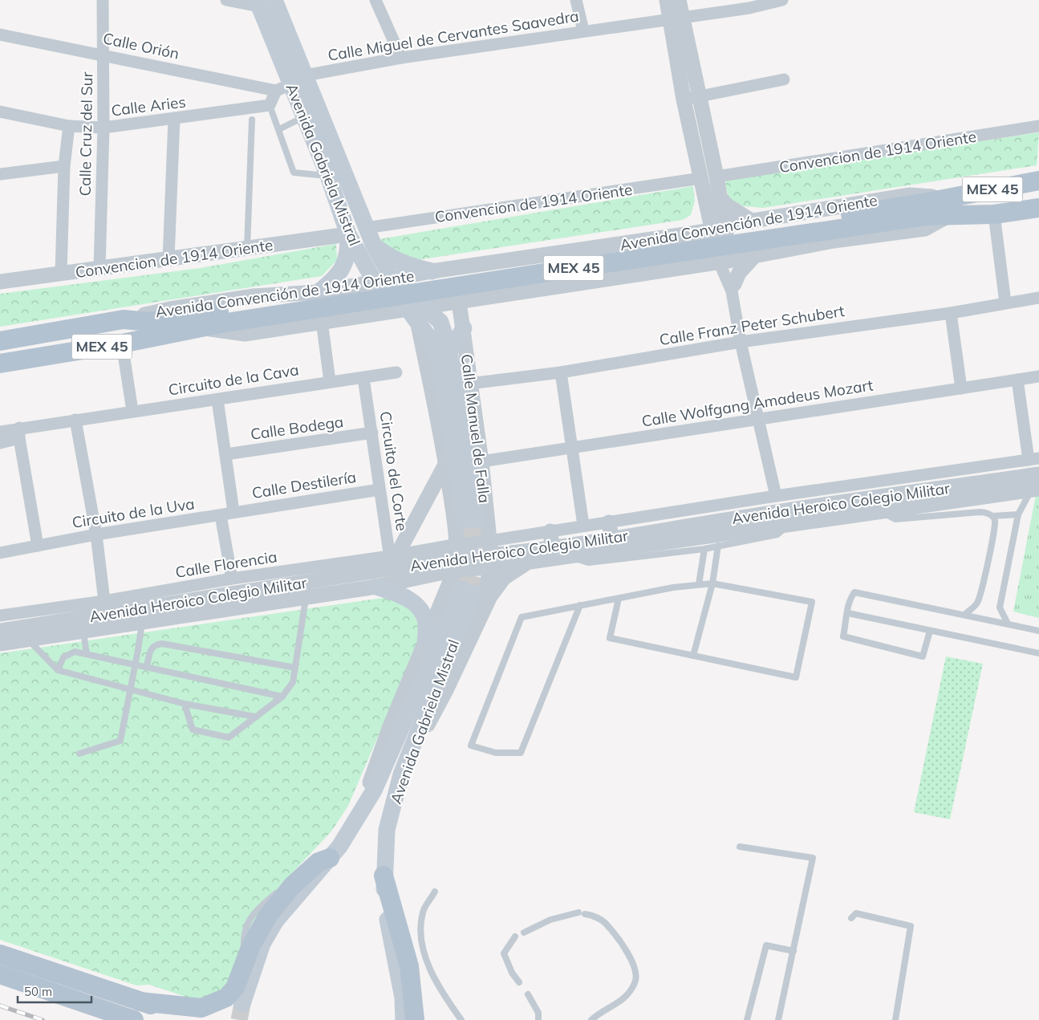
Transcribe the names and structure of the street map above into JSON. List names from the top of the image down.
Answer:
{
  "streets": {
    "main road": ["Avenida Gabriela Mistral", "MEX 45", "Avenida Convención de 1914 Oriente"],
    "street": [
      "Calle Miguel de Cervantes Saavedra",
      "Calle Orión",
      "Calle Aries",
      "Calle Cruz del Sur",
      "Convencion de 1914 Oriente",
      "Calle Franz Peter Schubert",
      "Circuito de la Cava",
      "Calle Wolfgang Amadeus Mozart",
      "Calle Bodega",
      "Calle Manuel de Falla",
      "Circuito del Corte",
      "Calle Destilería",
      "Avenida Heroico Colegio Militar",
      "Circuito de la Uva",
      "Calle Florencia"
    ]
  },
  "crossings": [
    ["Calle Miguel de Cervantes Saavedra", "Calle Orión"],
    ["Calle Miguel de Cervantes Saavedra", "Avenida Gabriela Mistral"],
    ["Calle Orión", "Calle Cruz del Sur"],
    ["Calle Orión", "Avenida Gabriela Mistral"],
    ["Calle Aries", "Calle Cruz del Sur"],
    ["Calle Cruz del Sur", "Convencion de 1914 Oriente"],
    ["Convencion de 1914 Oriente", "Avenida Gabriela Mistral"],
    ["Avenida Gabriela Mistral", "Avenida Convención de 1914 Oriente"],
    ["Avenida Gabriela Mistral", "Avenida Heroico Colegio Militar"],
    ["Avenida Convención de 1914 Oriente", "Calle Manuel de Falla"],
    ["Calle Franz Peter Schubert", "Calle Manuel de Falla"],
    ["Circuito de la Cava", "Circuito del Corte"],
    ["Calle Wolfgang Amadeus Mozart", "Calle Manuel de Falla"],
    ["Calle Bodega", "Circuito del Corte"],
    ["Calle Manuel de Falla", "Avenida Heroico Colegio Militar"],
    ["Circuito del Corte", "Calle Destilería"],
    ["Circuito del Corte", "Avenida Heroico Colegio Militar"],
    ["Circuito del Corte", "Calle Florencia"],
    ["Calle Destilería", "Circuito de la Uva"],
    ["Avenida Heroico Colegio Militar", "Calle Florencia"]
  ],
  "scale_bar": "50 m"
}
